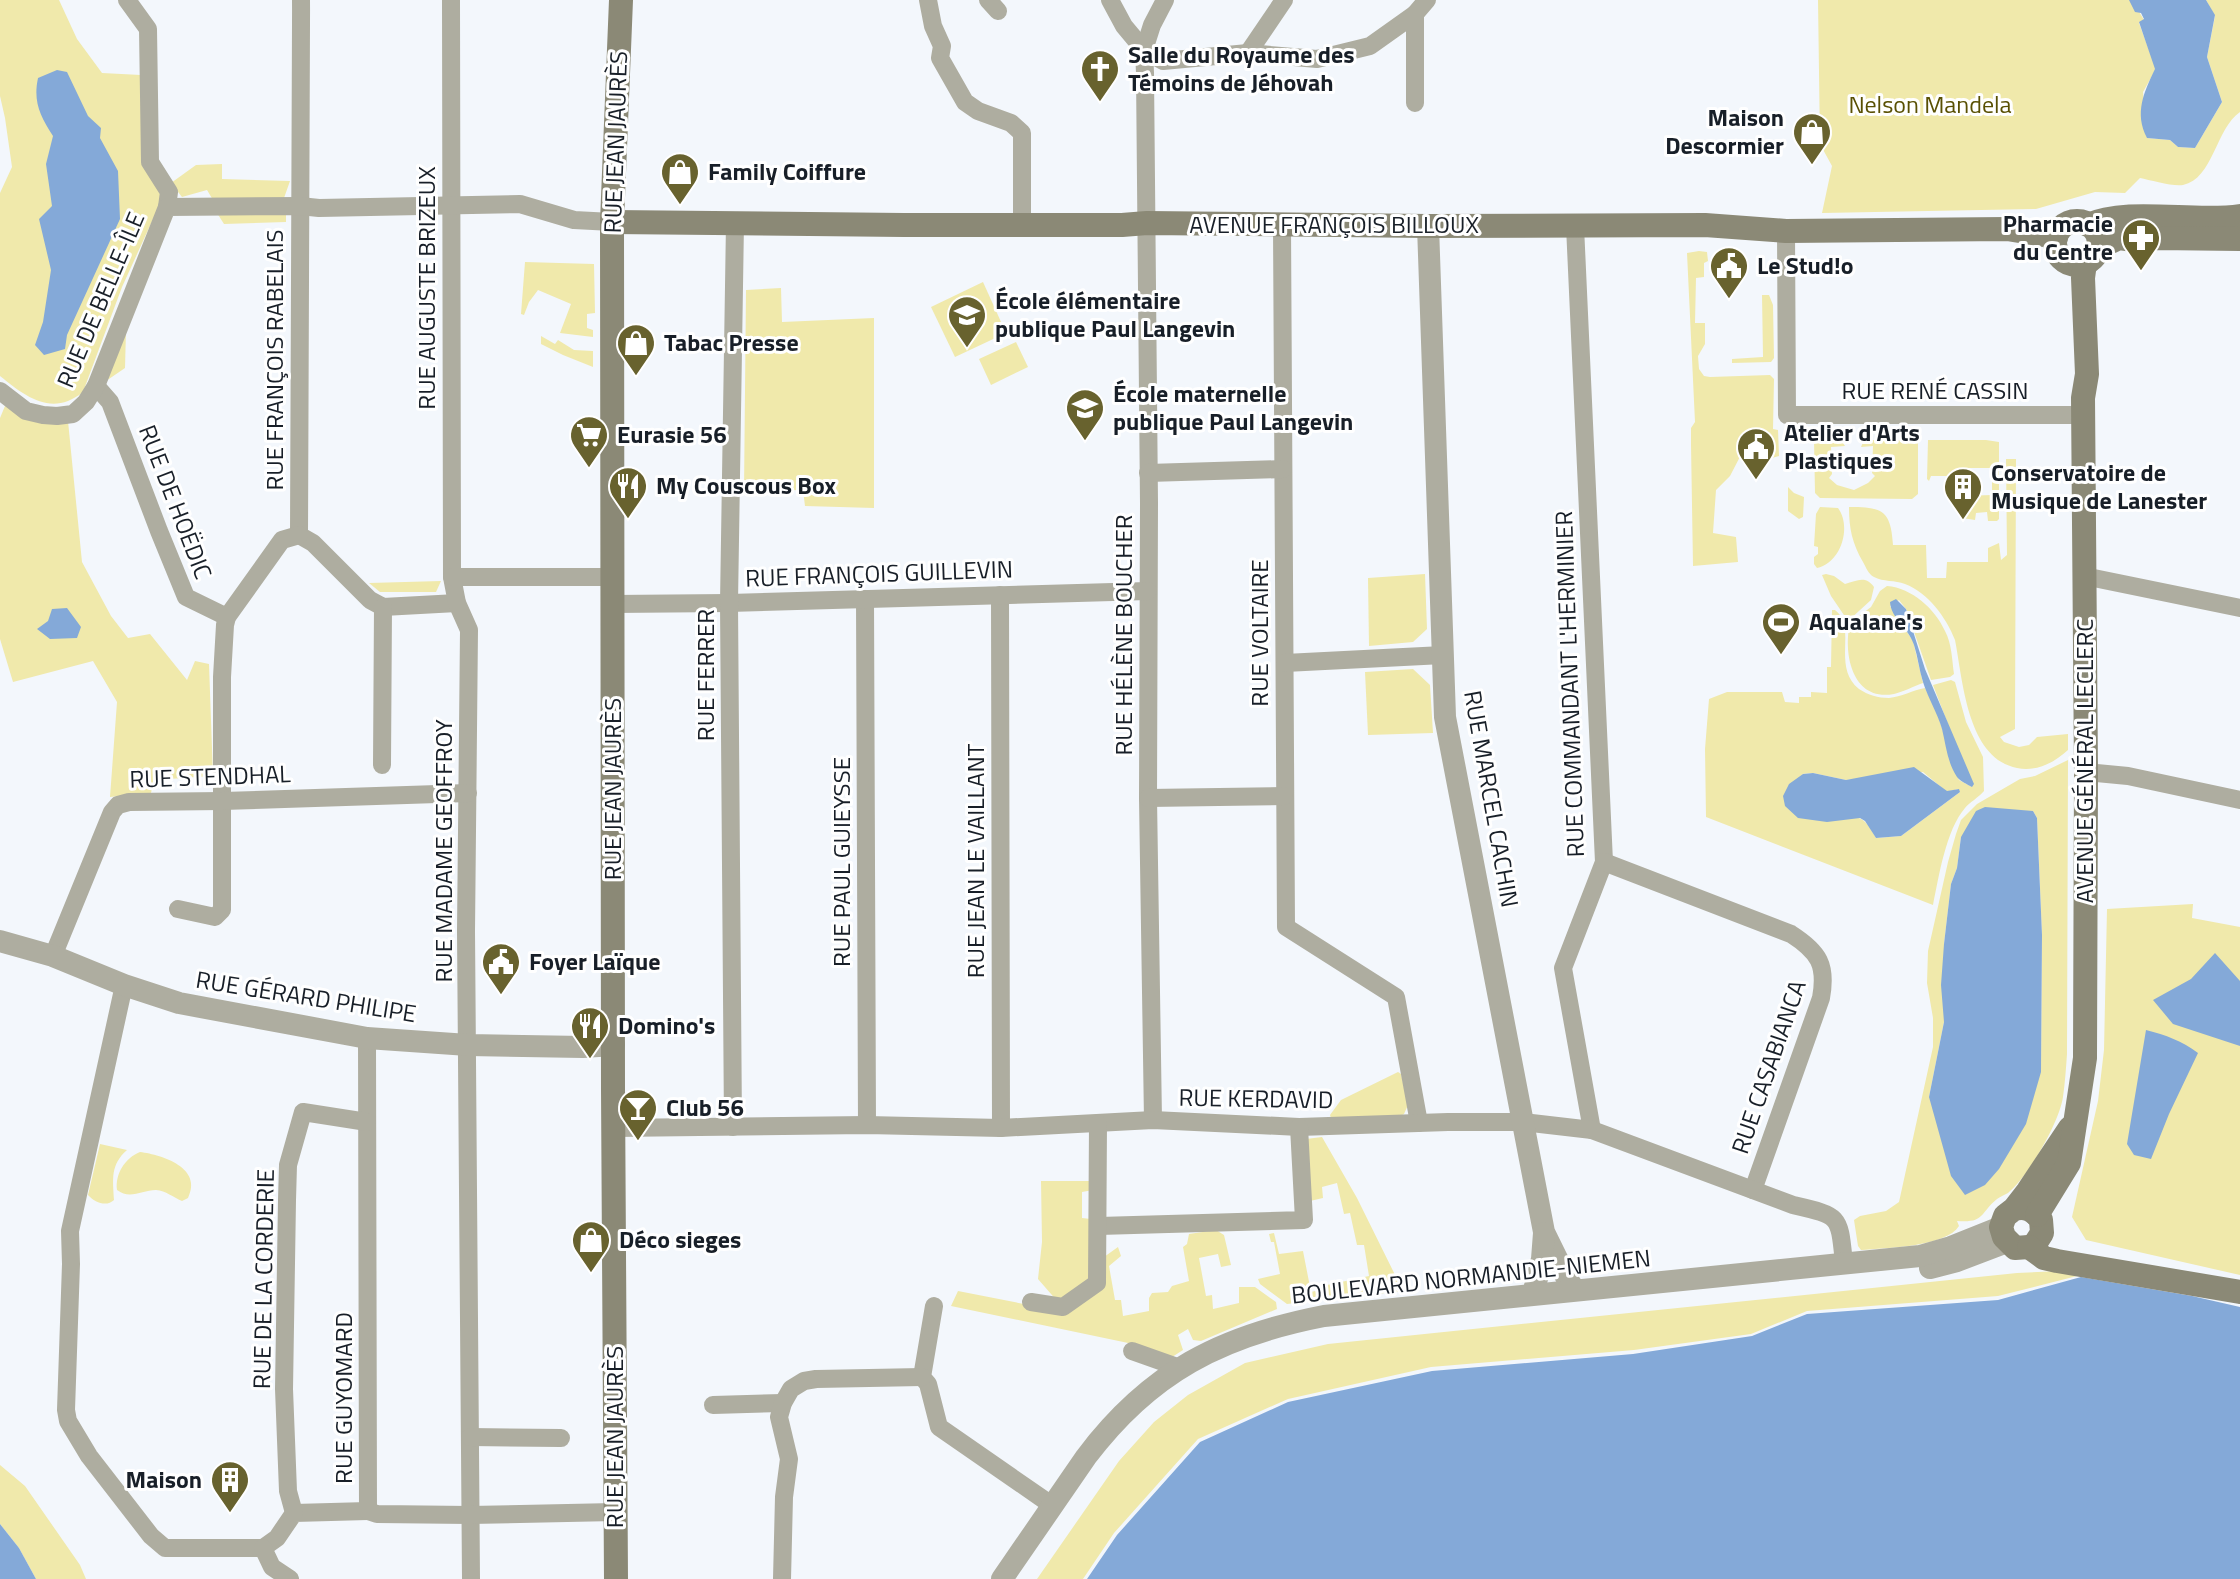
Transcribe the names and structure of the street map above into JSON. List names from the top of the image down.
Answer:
{
  "streets": {
    "main road": ["RUE JEAN JAURÈS", "AVENUE FRANÇOIS BILLOUX", "AVENUE GÉNÉRAL LECLERC"],
    "street": [
      "RUE AUGUSTE BRIZEUX",
      "RUE DE BELLE-ÎLE",
      "RUE FRANÇOIS RABELAIS",
      "RUE RENÉ CASSIN",
      "RUE DE HOËDIC",
      "RUE FRANÇOIS GUILLEVIN",
      "RUE VOLTAIRE",
      "RUE HÉLÈNE BOUCHER",
      "RUE FERRER",
      "RUE COMMANDANT L'HERMINIER",
      "RUE STENDHAL",
      "RUE MARCEL CACHIN",
      "RUE MADAME GEOFFROY",
      "RUE JEAN LE VAILLANT",
      "RUE PAUL GUIEYSSE",
      "RUE GÉRARD PHILIPE",
      "RUE CASABIANCA",
      "RUE KERDAVID",
      "BOULEVARD NORMANDIE-NIEMEN",
      "RUE DE LA CORDERIE",
      "RUE GUYOMARD"
    ]
  },
  "crossings": [
    ["RUE JEAN JAURÈS", "AVENUE FRANÇOIS BILLOUX"],
    ["RUE JEAN JAURÈS", "RUE DE BELLE-ÎLE"],
    ["RUE JEAN JAURÈS", "RUE FRANÇOIS GUILLEVIN"],
    ["RUE JEAN JAURÈS", "RUE GÉRARD PHILIPE"],
    ["RUE JEAN JAURÈS", "RUE KERDAVID"],
    ["RUE JEAN JAURÈS", "RUE GUYOMARD"],
    ["AVENUE FRANÇOIS BILLOUX", "RUE DE BELLE-ÎLE"],
    ["AVENUE FRANÇOIS BILLOUX", "RUE RENÉ CASSIN"],
    ["AVENUE FRANÇOIS BILLOUX", "RUE VOLTAIRE"],
    ["AVENUE FRANÇOIS BILLOUX", "RUE HÉLÈNE BOUCHER"],
    ["AVENUE FRANÇOIS BILLOUX", "RUE FERRER"],
    ["AVENUE FRANÇOIS BILLOUX", "RUE COMMANDANT L'HERMINIER"],
    ["AVENUE FRANÇOIS BILLOUX", "AVENUE GÉNÉRAL LECLERC"],
    ["AVENUE FRANÇOIS BILLOUX", "RUE MARCEL CACHIN"],
    ["RUE AUGUSTE BRIZEUX", "RUE DE BELLE-ÎLE"],
    ["RUE AUGUSTE BRIZEUX", "RUE MADAME GEOFFROY"],
    ["RUE DE BELLE-ÎLE", "RUE FRANÇOIS RABELAIS"],
    ["RUE DE BELLE-ÎLE", "RUE DE HOËDIC"],
    ["RUE RENÉ CASSIN", "AVENUE GÉNÉRAL LECLERC"],
    ["RUE FRANÇOIS GUILLEVIN", "RUE HÉLÈNE BOUCHER"],
    ["RUE FRANÇOIS GUILLEVIN", "RUE FERRER"],
    ["RUE FRANÇOIS GUILLEVIN", "RUE JEAN LE VAILLANT"],
    ["RUE FRANÇOIS GUILLEVIN", "RUE PAUL GUIEYSSE"],
    ["RUE VOLTAIRE", "RUE KERDAVID"],
    ["RUE HÉLÈNE BOUCHER", "RUE KERDAVID"],
    ["RUE FERRER", "RUE KERDAVID"],
    ["RUE COMMANDANT L'HERMINIER", "RUE CASABIANCA"],
    ["RUE COMMANDANT L'HERMINIER", "RUE KERDAVID"],
    ["AVENUE GÉNÉRAL LECLERC", "BOULEVARD NORMANDIE-NIEMEN"],
    ["RUE STENDHAL", "RUE MADAME GEOFFROY"],
    ["RUE STENDHAL", "RUE GÉRARD PHILIPE"],
    ["RUE MARCEL CACHIN", "RUE KERDAVID"],
    ["RUE MARCEL CACHIN", "BOULEVARD NORMANDIE-NIEMEN"],
    ["RUE MADAME GEOFFROY", "RUE GÉRARD PHILIPE"],
    ["RUE MADAME GEOFFROY", "RUE GUYOMARD"],
    ["RUE JEAN LE VAILLANT", "RUE KERDAVID"],
    ["RUE PAUL GUIEYSSE", "RUE KERDAVID"],
    ["RUE GÉRARD PHILIPE", "RUE GUYOMARD"],
    ["RUE CASABIANCA", "RUE KERDAVID"],
    ["RUE KERDAVID", "BOULEVARD NORMANDIE-NIEMEN"],
    ["RUE DE LA CORDERIE", "RUE GUYOMARD"]
  ],
  "parks": ["Nelson Mandela"],
  "places": {
    "church": ["Salle du Royaume des Témoins de Jéhovah"],
    "shop": [
      "Maison Descormier",
      "Family Coiffure",
      "Tabac Presse",
      "Déco sieges"
    ],
    "pharmacy": ["Pharmacie du Centre"],
    "public building": ["Le Stud!o", "Atelier d'Arts Plastiques", "Foyer Laïque"],
    "school or university": ["École élémentaire publique Paul Langevin", "École maternelle publique Paul Langevin"],
    "supermarket": ["Eurasie 56"],
    "restaurant": ["My Couscous Box", "Domino's"],
    "building": ["Conservatoire de Musique de Lanester", "Maison"],
    "sports": ["Aqualane's"],
    "bar": ["Club 56"]
  }
}
